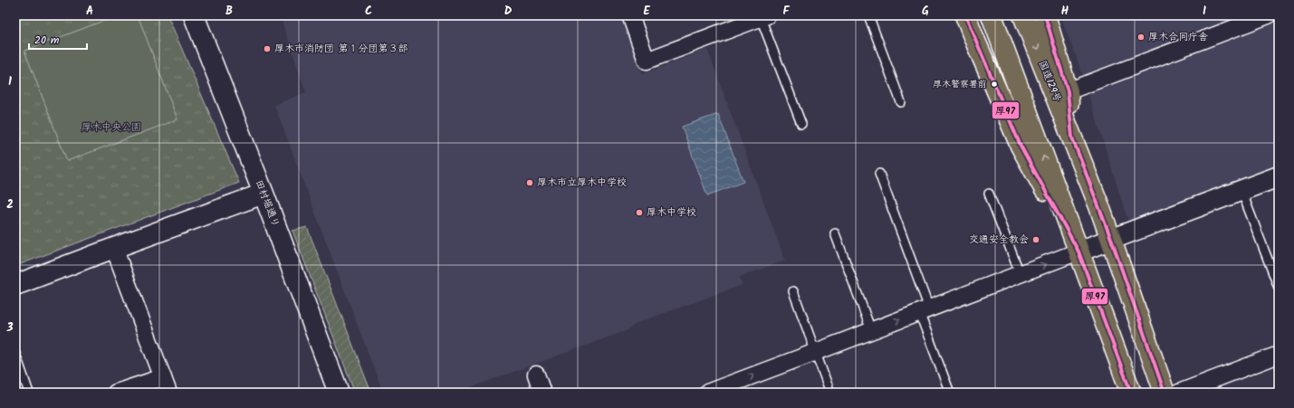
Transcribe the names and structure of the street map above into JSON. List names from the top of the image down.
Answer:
{
  "streets": {
    "highway": ["国道129号"],
    "street": ["田村堀通り"]
  },
  "parks": ["厚木中央公園"],
  "places": [
    "厚木合同庁舎",
    "厚木市消防団 第１分団第３部",
    "厚木警察署前",
    "厚木市立厚木中学校",
    "厚木中学校",
    "交通安全教会"
  ],
  "lines": ["transit line 厚97"],
  "scale_bar": "20 m",
  "grid": {
    "columns": [
      "A",
      "B",
      "C",
      "D",
      "E",
      "F",
      "G",
      "H",
      "I"
    ],
    "rows": ["1", "2", "3"]
  }
}
